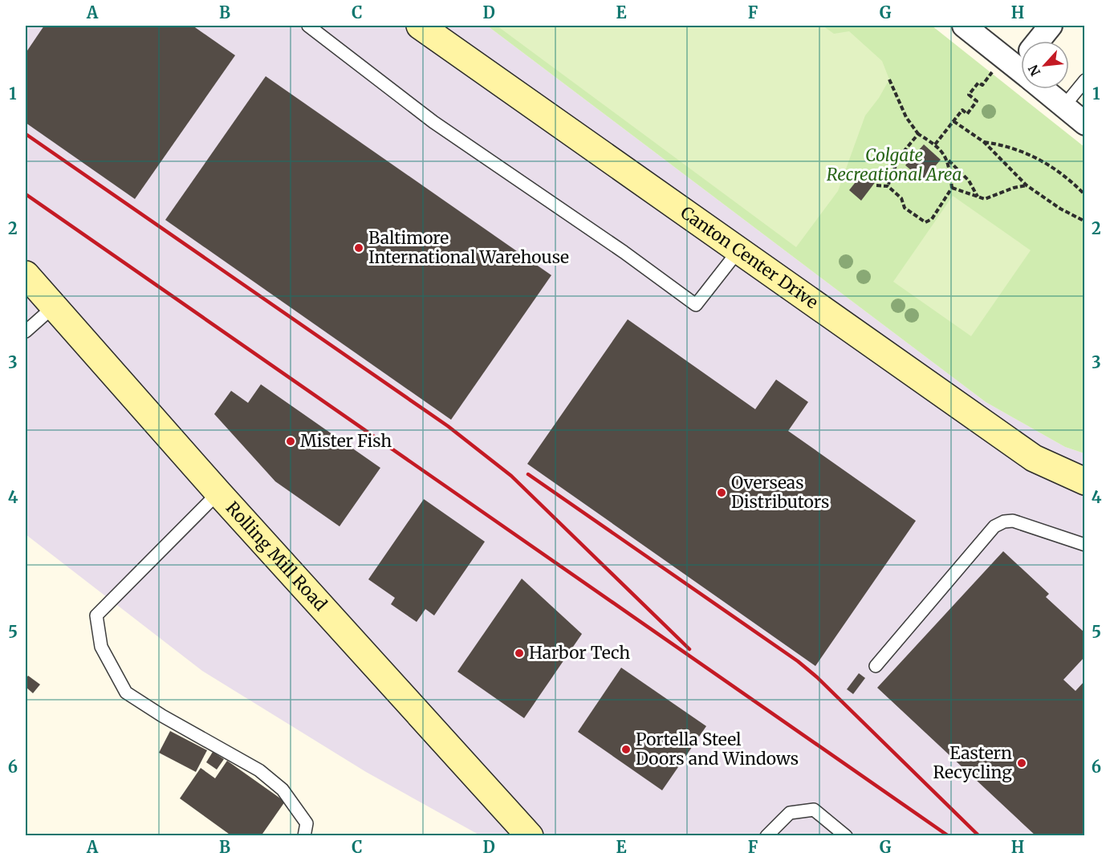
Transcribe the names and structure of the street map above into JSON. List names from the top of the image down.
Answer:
{
  "streets": {
    "street": ["Canton Center Drive", "Rolling Mill Road"]
  },
  "parks": ["Colgate Recreational Area"],
  "places": [
    "Baltimore International Warehouse",
    "Mister Fish",
    "Overseas Distributors",
    "Harbor Tech",
    "Portella Steel Doors and Windows",
    "Eastern Recycling"
  ],
  "north": "bottom left",
  "grid": {
    "columns": [
      "A",
      "B",
      "C",
      "D",
      "E",
      "F",
      "G",
      "H"
    ],
    "rows": [
      "1",
      "2",
      "3",
      "4",
      "5",
      "6"
    ]
  }
}
